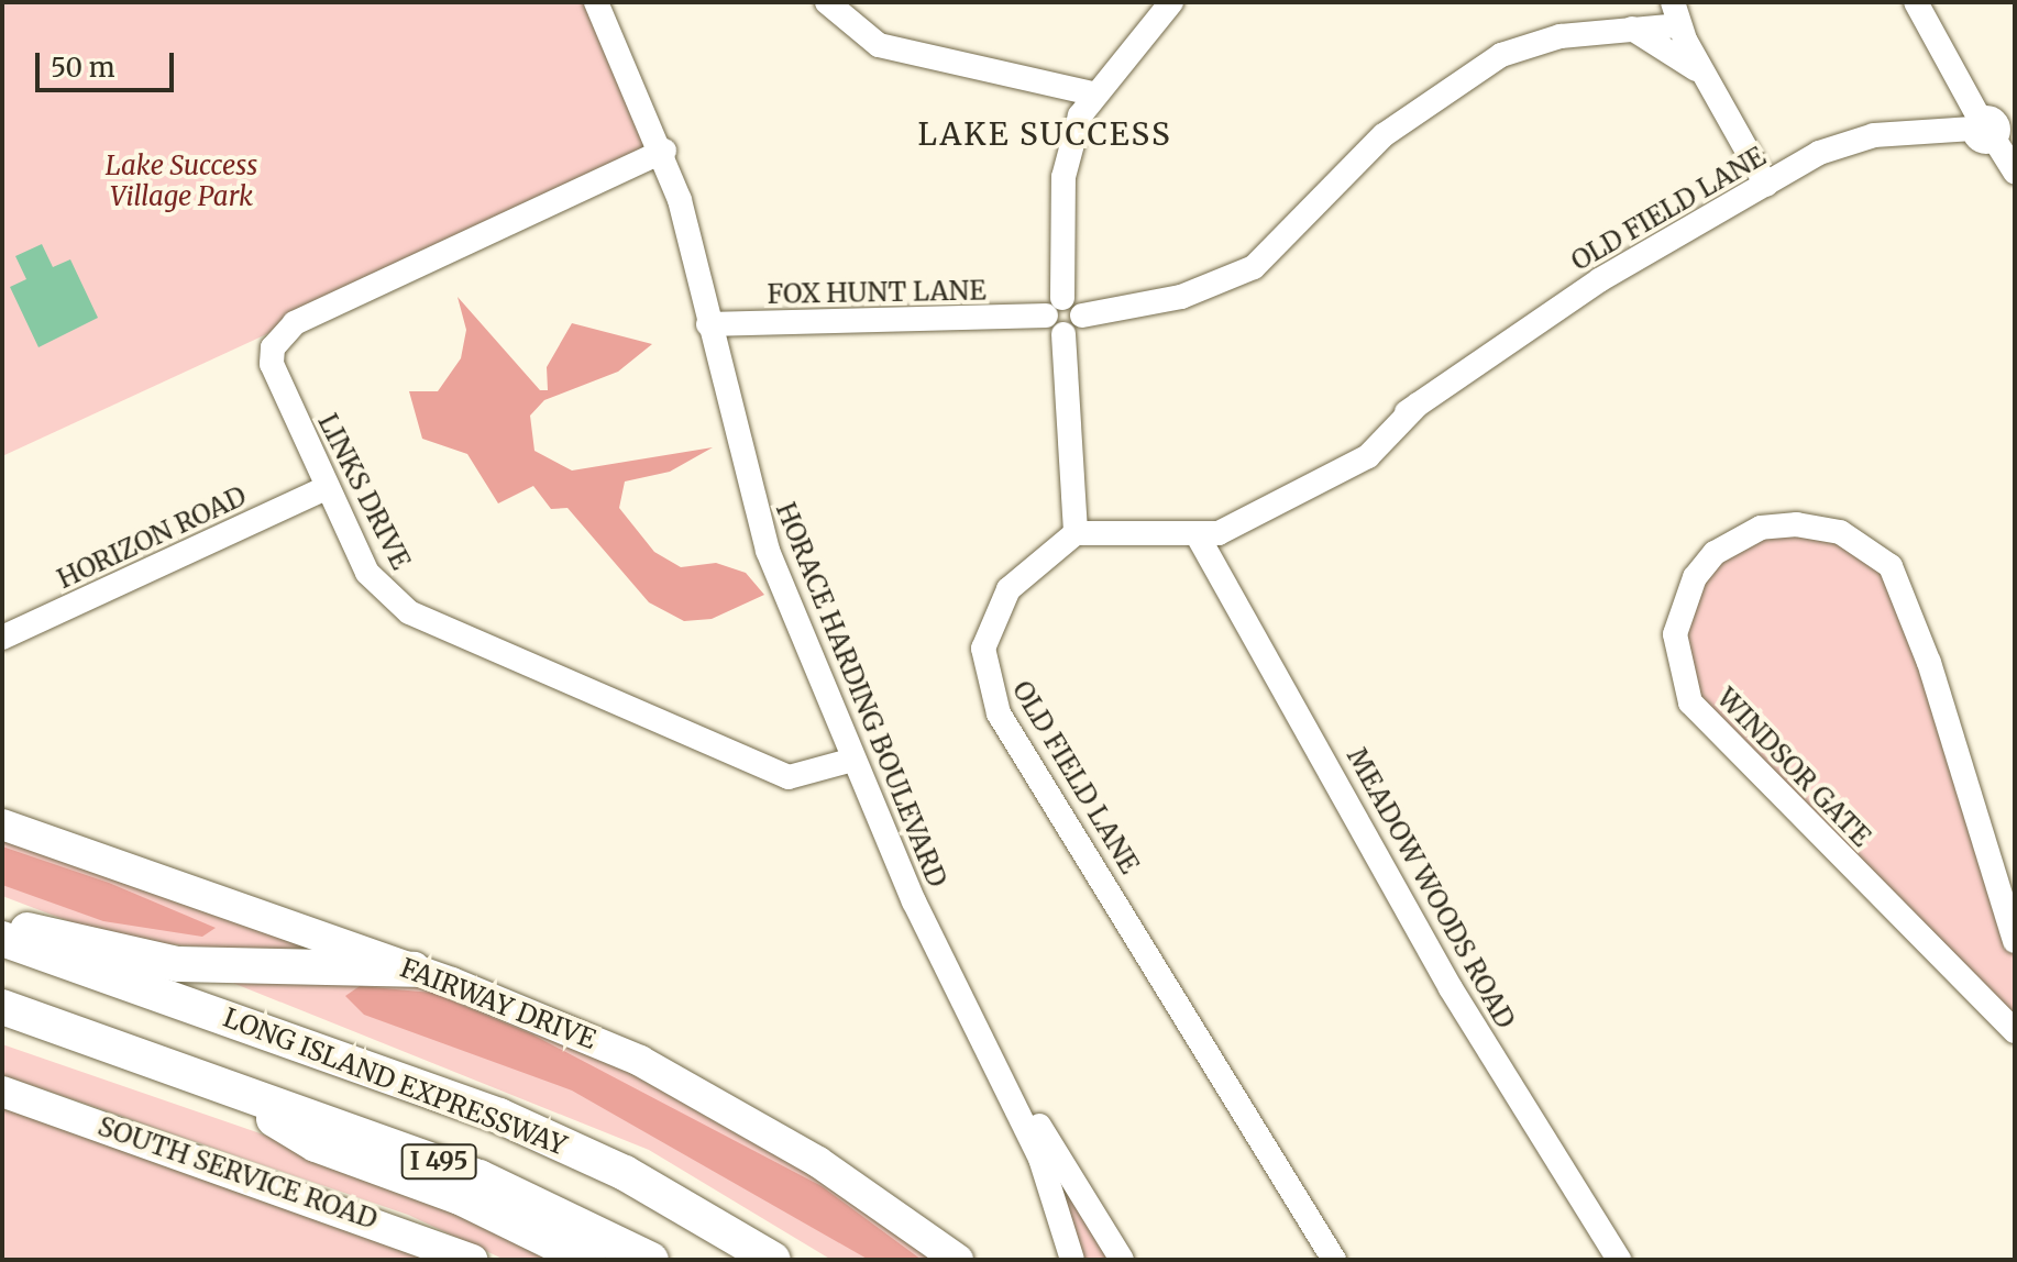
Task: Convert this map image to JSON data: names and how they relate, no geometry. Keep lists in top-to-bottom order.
{
  "streets": {
    "highway": ["LONG ISLAND EXPRESSWAY", "I 495"],
    "main road": ["FAIRWAY DRIVE", "SOUTH SERVICE ROAD"],
    "street": [
      "OLD FIELD LANE",
      "FOX HUNT LANE",
      "LINKS DRIVE",
      "HORIZON ROAD",
      "HORACE HARDING BOULEVARD",
      "WINDSOR GATE",
      "MEADOW WOODS ROAD"
    ]
  },
  "crossings": [
    ["OLD FIELD LANE", "MEADOW WOODS ROAD"],
    ["FOX HUNT LANE", "HORACE HARDING BOULEVARD"],
    ["LINKS DRIVE", "HORIZON ROAD"],
    ["LINKS DRIVE", "HORACE HARDING BOULEVARD"]
  ],
  "districts": ["LAKE SUCCESS"],
  "parks": ["Lake Success Village Park"],
  "scale_bar": "50 m"
}
